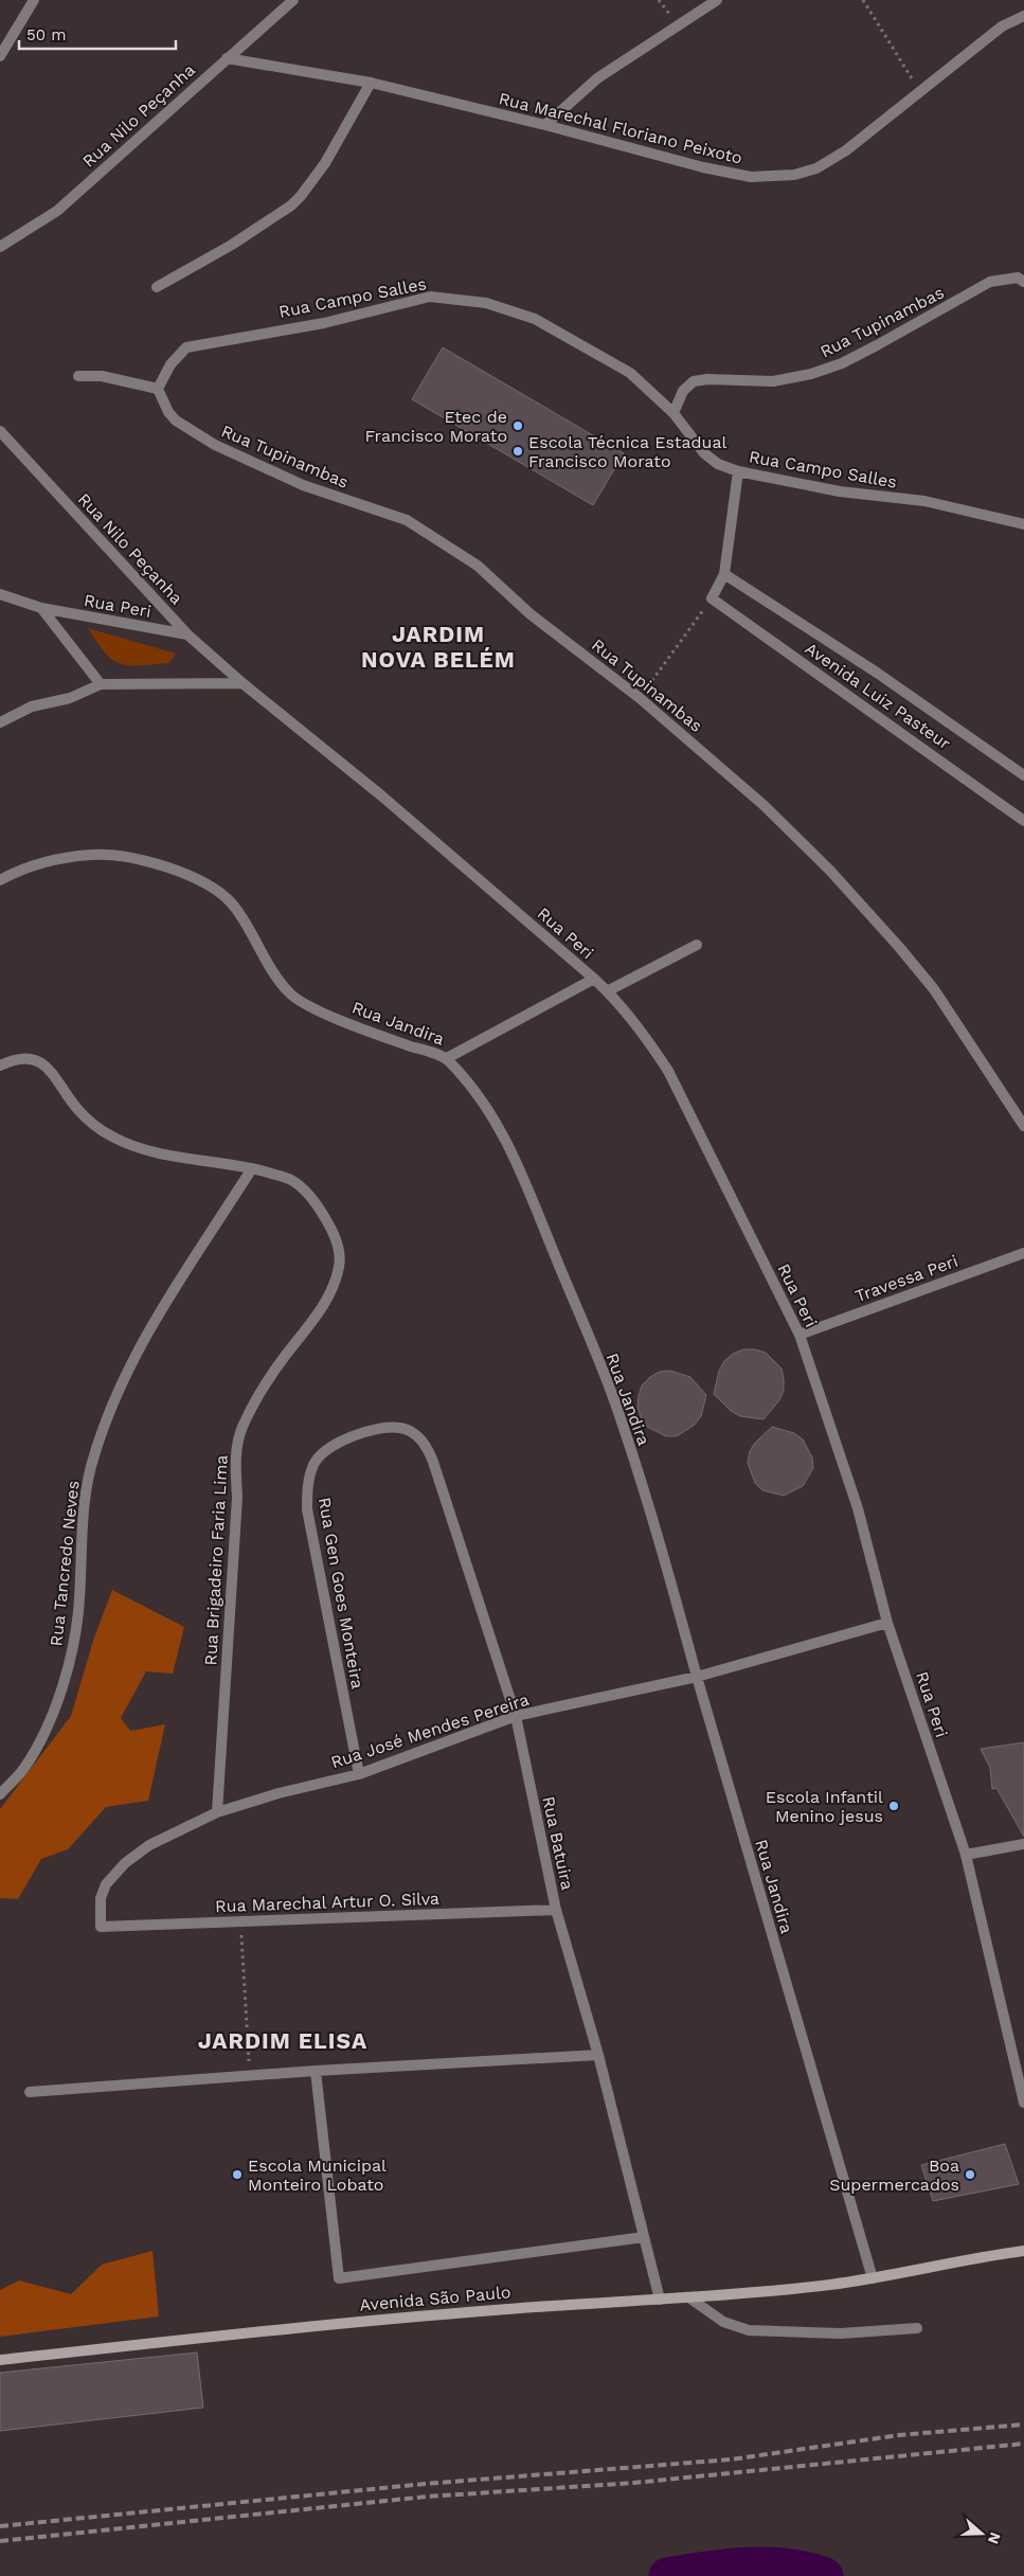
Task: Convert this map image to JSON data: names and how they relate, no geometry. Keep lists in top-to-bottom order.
{
  "streets": {
    "main road": ["Avenida São Paulo"],
    "street": [
      "Rua Nilo Peçanha",
      "Rua Marechal Floriano Peixoto",
      "Rua Campo Salles",
      "Rua Tupinambas",
      "Rua Peri",
      "Avenida Luiz Pasteur",
      "Rua Jandira",
      "Travessa Peri",
      "Rua Brigadeiro Faria Lima",
      "Rua Tancredo Neves",
      "Rua Gen Goes Monteira",
      "Rua José Mendes Pereira",
      "Rua Batuira",
      "Rua Marechal Artur O. Silva"
    ]
  },
  "crossings": [
    ["Rua Nilo Peçanha", "Rua Marechal Floriano Peixoto"],
    ["Rua Nilo Peçanha", "Rua Peri"],
    ["Rua Campo Salles", "Rua Tupinambas"],
    ["Rua Peri", "Travessa Peri"],
    ["Rua Peri", "Rua José Mendes Pereira"],
    ["Rua Jandira", "Rua José Mendes Pereira"],
    ["Rua Jandira", "Avenida São Paulo"],
    ["Rua Brigadeiro Faria Lima", "Rua Tancredo Neves"],
    ["Rua Brigadeiro Faria Lima", "Rua José Mendes Pereira"],
    ["Rua Gen Goes Monteira", "Rua José Mendes Pereira"],
    ["Rua Gen Goes Monteira", "Rua Batuira"],
    ["Rua José Mendes Pereira", "Rua Batuira"],
    ["Rua José Mendes Pereira", "Rua Marechal Artur O. Silva"],
    ["Rua Batuira", "Rua Marechal Artur O. Silva"],
    ["Rua Batuira", "Avenida São Paulo"]
  ],
  "districts": ["JARDIM NOVA BELÉM", "JARDIM ELISA"],
  "places": [
    "Etec de Francisco Morato",
    "Escola Técnica Estadual Francisco Morato",
    "Escola Infantil Menino jesus",
    "Escola Municipal Monteiro Lobato",
    "Boa Supermercados"
  ],
  "scale_bar": "50 m",
  "north": "right"
}
